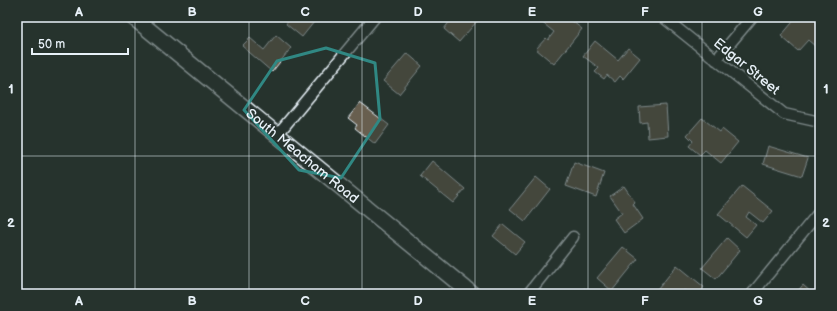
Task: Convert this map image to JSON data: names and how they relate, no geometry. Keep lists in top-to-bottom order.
{
  "streets": {
    "main road": ["South Meacham Road"],
    "street": ["Edgar Street"]
  },
  "scale_bar": "50 m",
  "grid": {
    "columns": [
      "A",
      "B",
      "C",
      "D",
      "E",
      "F",
      "G"
    ],
    "rows": ["1", "2"]
  }
}
